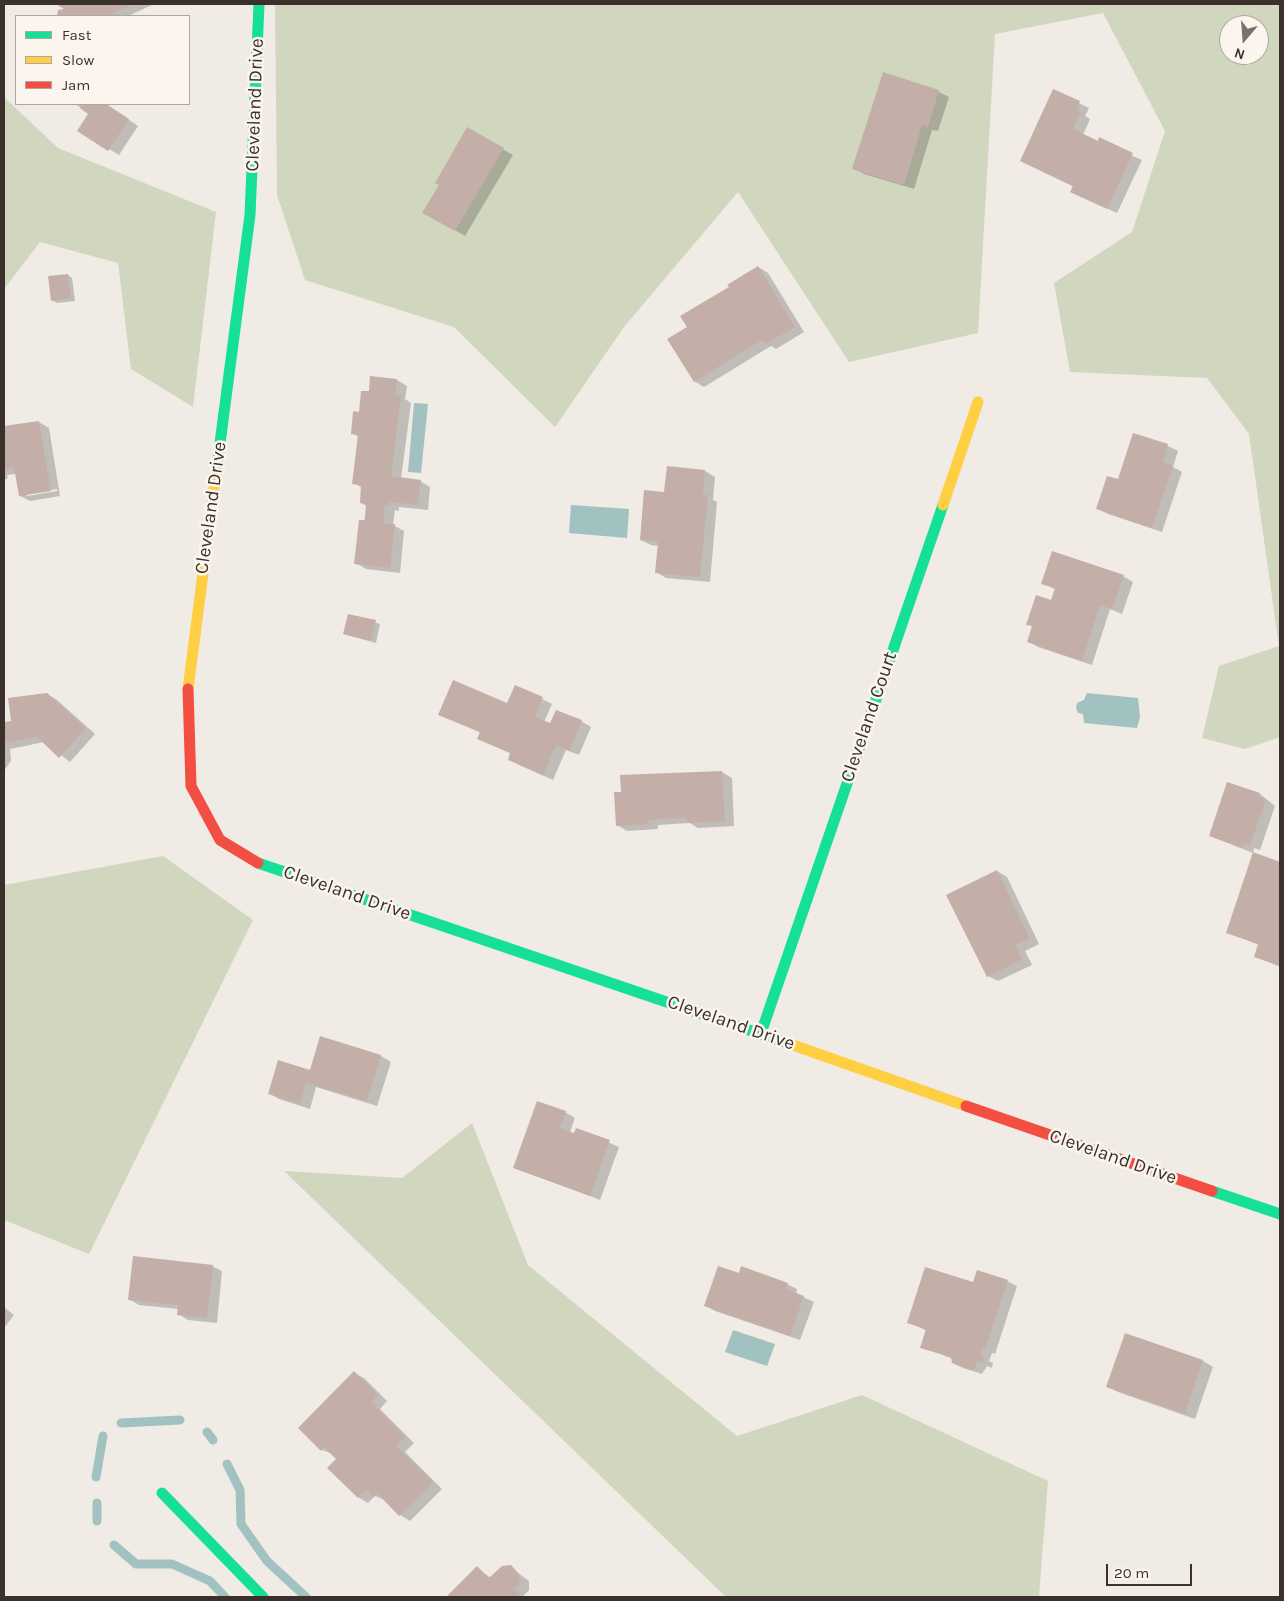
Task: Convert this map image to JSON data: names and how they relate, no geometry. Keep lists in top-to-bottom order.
{
  "streets": {
    "street": ["Cleveland Drive", "Cleveland Court"]
  },
  "crossings": [
    ["Cleveland Drive", "Cleveland Court"]
  ],
  "legend": ["Fast", "Slow", "Jam"],
  "scale_bar": "20 m",
  "north": "bottom"
}
